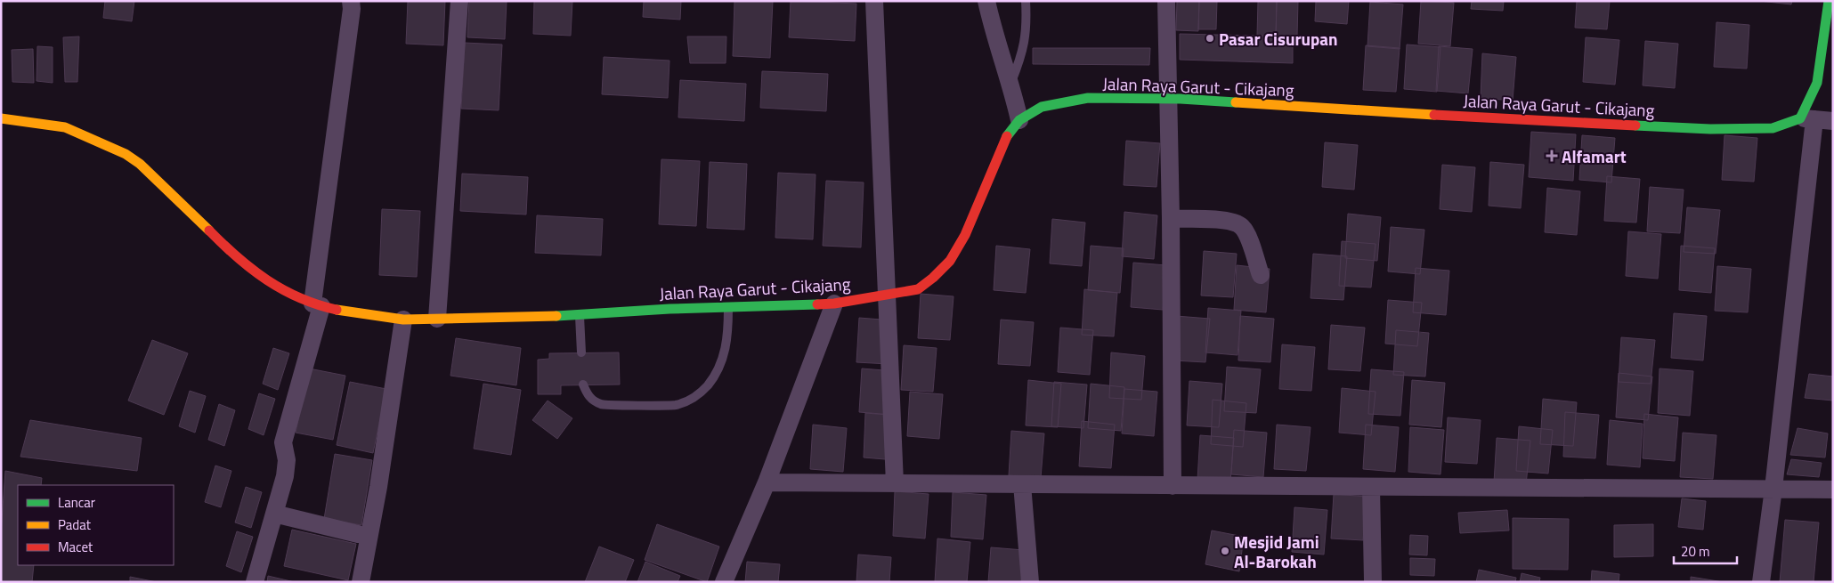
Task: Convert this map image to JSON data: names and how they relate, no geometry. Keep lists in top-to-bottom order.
{
  "streets": {
    "main road": ["Jalan Raya Garut - Cikajang"]
  },
  "places": {
    "other": ["Pasar Cisurupan", "Mesjid Jami Al-Barokah"],
    "health": ["Alfamart"]
  },
  "legend": ["Lancar", "Padat", "Macet"],
  "scale_bar": "20 m"
}
